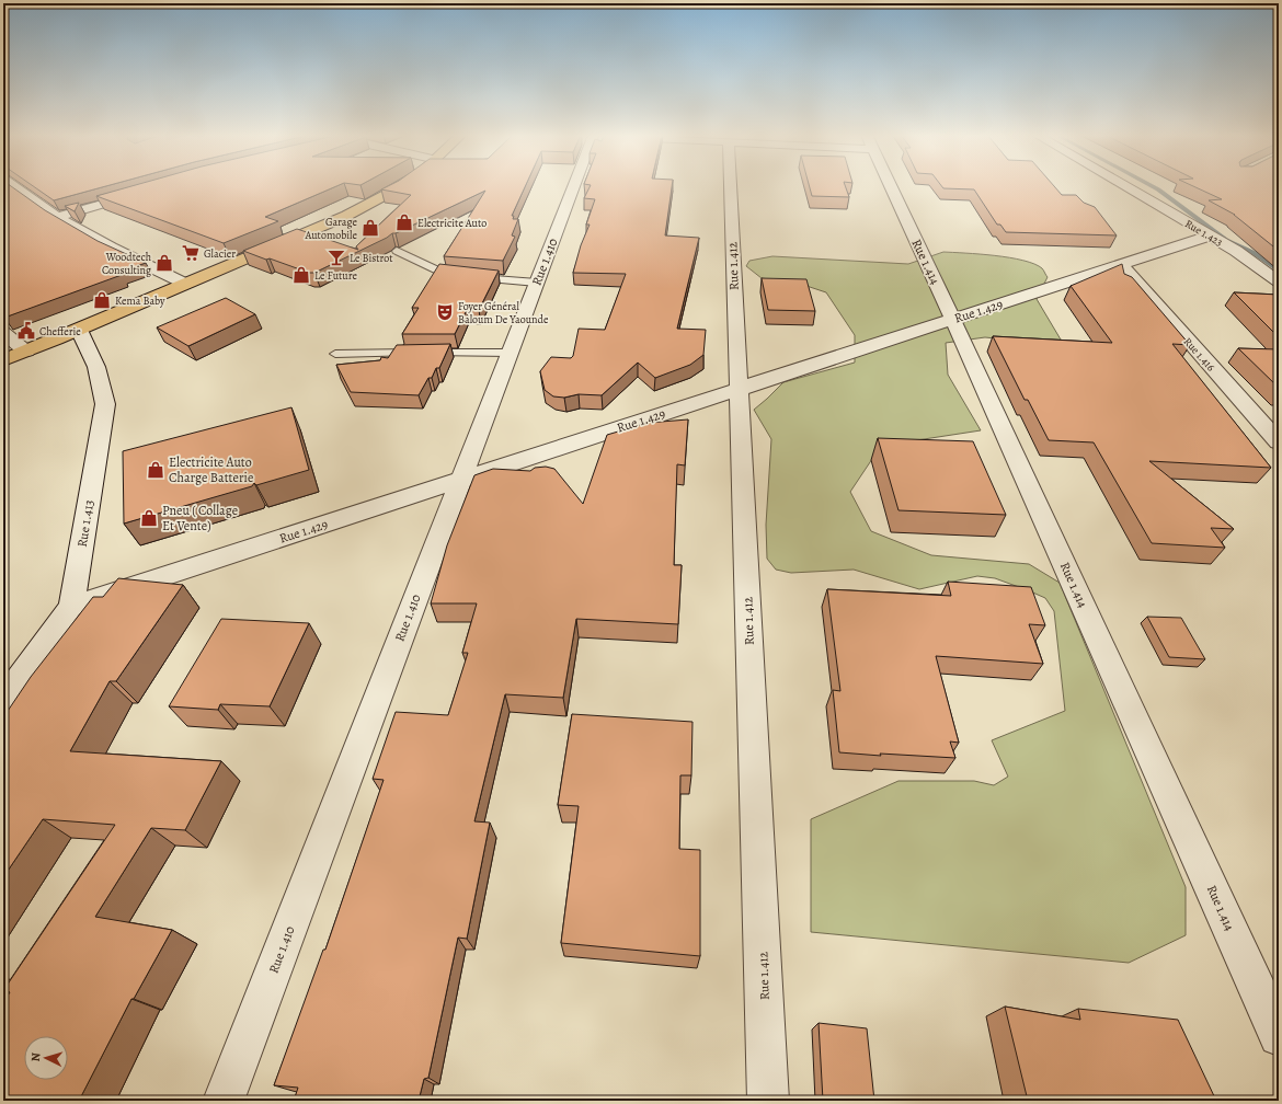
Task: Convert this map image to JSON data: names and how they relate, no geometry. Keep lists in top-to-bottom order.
{
  "streets": {
    "street": [
      "Rue 1.423",
      "Rue 1.410",
      "Rue 1.414",
      "Rue 1.412",
      "Rue 1.429",
      "Rue 1.416",
      "Rue 1.413"
    ]
  },
  "crossings": [
    ["Rue 1.423", "Rue 1.429"],
    ["Rue 1.410", "Rue 1.429"],
    ["Rue 1.414", "Rue 1.429"],
    ["Rue 1.412", "Rue 1.429"],
    ["Rue 1.429", "Rue 1.416"],
    ["Rue 1.429", "Rue 1.413"]
  ],
  "places": {
    "shop": [
      "Electricite Auto",
      "Garage Automobile",
      "Woodtech Consulting",
      "Le Future",
      "Kema Baby",
      "Electricite Auto Charge Batterie",
      "Pneu ( Collage Et Vente)"
    ],
    "supermarket": ["Glacier"],
    "bar": ["Le Bistrot"],
    "theatre": ["Foyer Général Baloum De Yaounde"],
    "public building": ["Chefferie"]
  },
  "north": "left"
}
